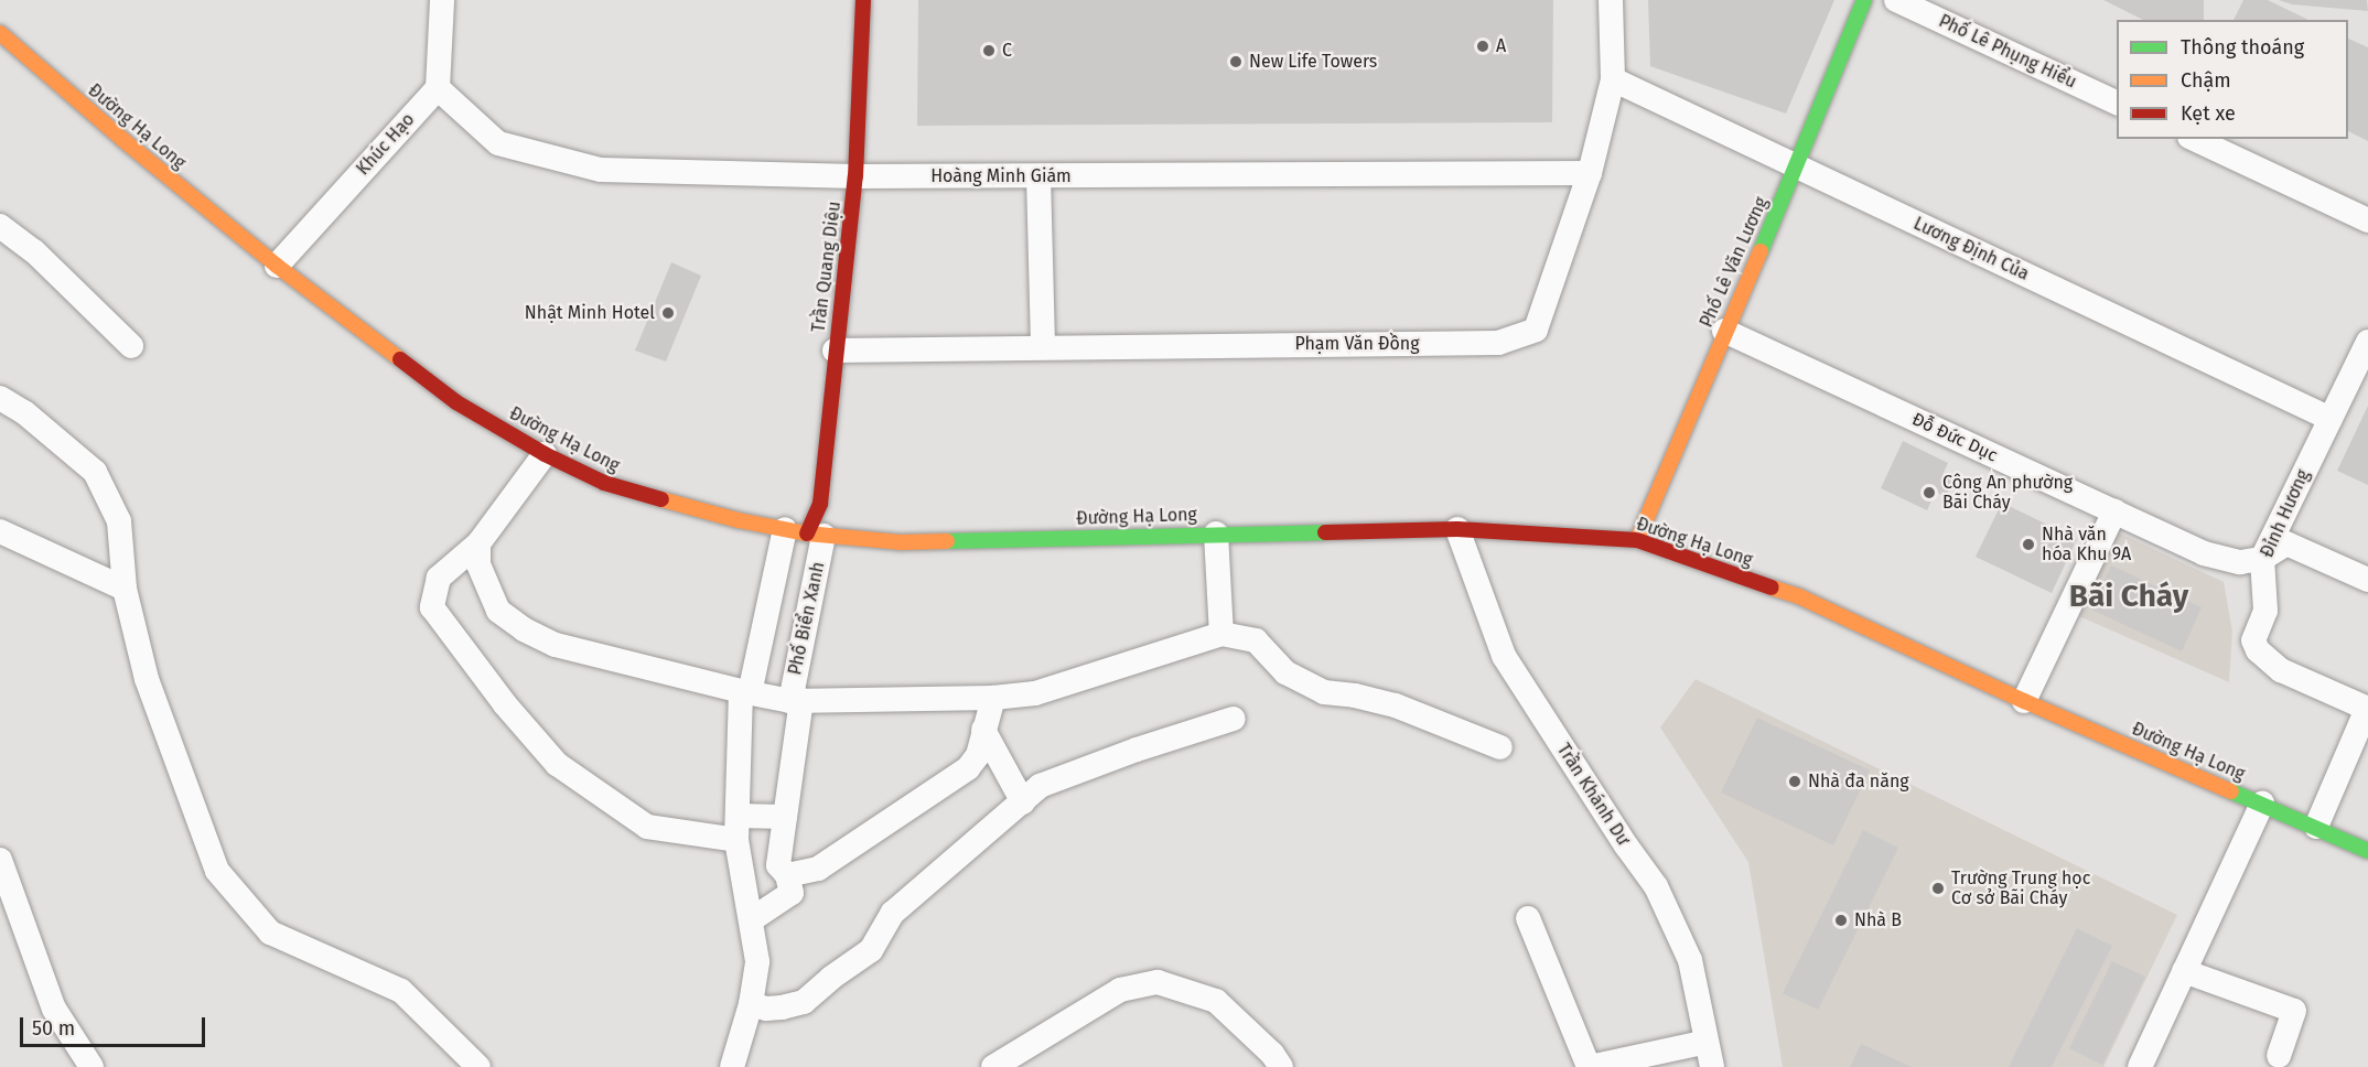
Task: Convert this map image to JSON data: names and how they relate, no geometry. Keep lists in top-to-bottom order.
{
  "streets": {
    "main road": ["Đường Hạ Long", "Phố Lê Văn Lương", "Trần Quang Diệu"],
    "street": [
      "Phố Lê Phụng Hiểu",
      "Khúc Hạo",
      "Hoàng Minh Giám",
      "Lương Định Của",
      "Phạm Văn Đồng",
      "Đỗ Đức Dục",
      "Đỉnh Hương",
      "Phố Biển Xanh",
      "Trần Khánh Dư"
    ]
  },
  "crossings": [
    ["Đường Hạ Long", "Khúc Hạo"],
    ["Đường Hạ Long", "Phố Lê Văn Lương"],
    ["Đường Hạ Long", "Trần Quang Diệu"],
    ["Đường Hạ Long", "Phố Biển Xanh"],
    ["Đường Hạ Long", "Trần Khánh Dư"],
    ["Khúc Hạo", "Hoàng Minh Giám"],
    ["Hoàng Minh Giám", "Trần Quang Diệu"],
    ["Hoàng Minh Giám", "Phạm Văn Đồng"],
    ["Lương Định Của", "Phố Lê Văn Lương"],
    ["Lương Định Của", "Phạm Văn Đồng"],
    ["Lương Định Của", "Đỉnh Hương"],
    ["Phố Lê Văn Lương", "Đỗ Đức Dục"],
    ["Trần Quang Diệu", "Phạm Văn Đồng"],
    ["Trần Quang Diệu", "Phố Biển Xanh"],
    ["Đỗ Đức Dục", "Đỉnh Hương"]
  ],
  "districts": ["Bãi Cháy"],
  "places": [
    "A",
    "C",
    "New Life Towers",
    "Nhật Minh Hotel",
    "Công An phường Bãi Cháy",
    "Nhà văn hóa Khu 9A",
    "Nhà đa năng",
    "Trường Trung học Cơ sở Bãi Cháy",
    "Nhà B"
  ],
  "legend": ["Thông thoáng", "Chậm", "Kẹt xe"],
  "scale_bar": "50 m"
}
